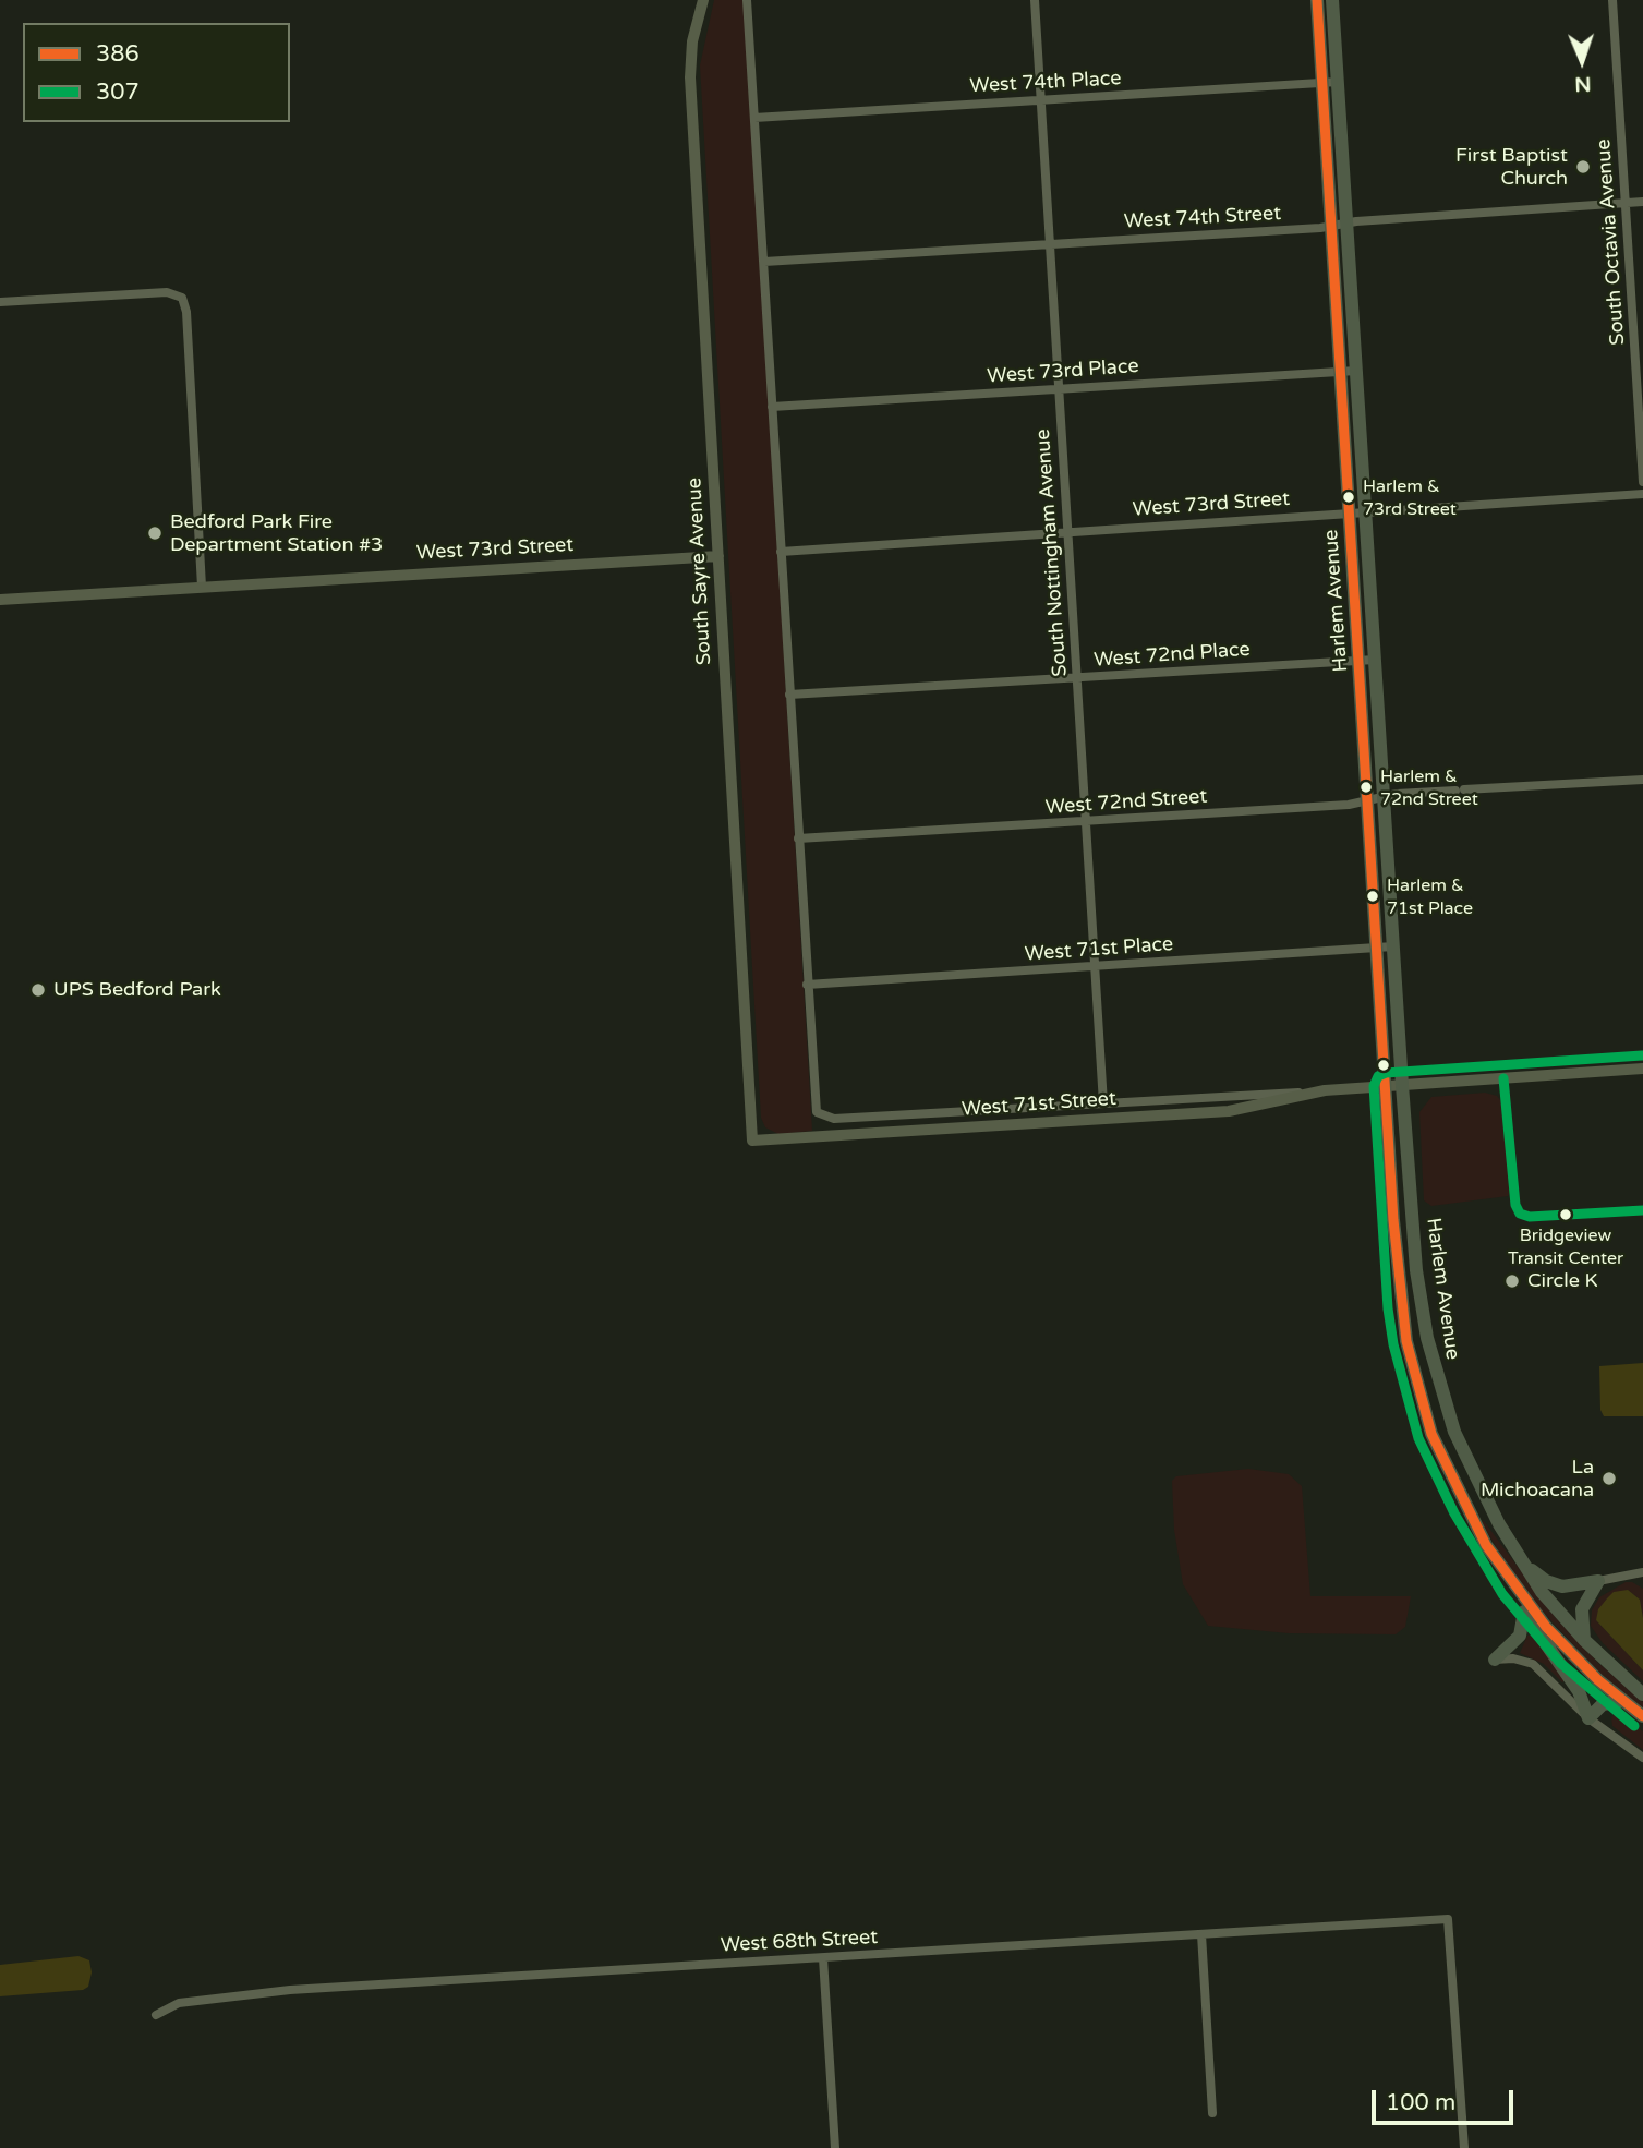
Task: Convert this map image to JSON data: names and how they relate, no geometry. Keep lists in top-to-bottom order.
{
  "streets": {
    "main road": ["Harlem Avenue"],
    "street": [
      "West 74th Place",
      "West 74th Street",
      "South Octavia Avenue",
      "West 73rd Place",
      "West 73rd Street",
      "South Nottingham Avenue",
      "South Sayre Avenue",
      "West 72nd Place",
      "West 72nd Street",
      "West 71st Place",
      "West 71st Street",
      "West 68th Street"
    ]
  },
  "crossings": [
    ["West 74th Place", "South Nottingham Avenue"],
    ["West 74th Place", "Harlem Avenue"],
    ["West 74th Street", "South Octavia Avenue"],
    ["West 74th Street", "South Nottingham Avenue"],
    ["West 74th Street", "Harlem Avenue"],
    ["West 73rd Place", "South Nottingham Avenue"],
    ["West 73rd Place", "Harlem Avenue"],
    ["West 73rd Street", "South Nottingham Avenue"],
    ["West 73rd Street", "South Sayre Avenue"],
    ["West 73rd Street", "Harlem Avenue"],
    ["South Nottingham Avenue", "West 72nd Place"],
    ["South Nottingham Avenue", "West 72nd Street"],
    ["South Nottingham Avenue", "West 71st Place"],
    ["South Nottingham Avenue", "West 71st Street"],
    ["South Sayre Avenue", "West 71st Street"],
    ["Harlem Avenue", "West 72nd Place"],
    ["Harlem Avenue", "West 72nd Street"],
    ["Harlem Avenue", "West 71st Place"],
    ["Harlem Avenue", "West 71st Street"],
    ["West 71st Place", "West 71st Street"]
  ],
  "places": [
    "First Baptist Church",
    "Harlem & 73rd Street",
    "Bedford Park Fire Department Station #3",
    "Harlem & 72nd Street",
    "Harlem & 71st Place",
    "UPS Bedford Park",
    "Bridgeview Transit Center",
    "Circle K",
    "La Michoacana"
  ],
  "lines": ["transit line 386", "transit line 307"],
  "legend": ["386", "307"],
  "scale_bar": "100 m",
  "north": "bottom"
}
